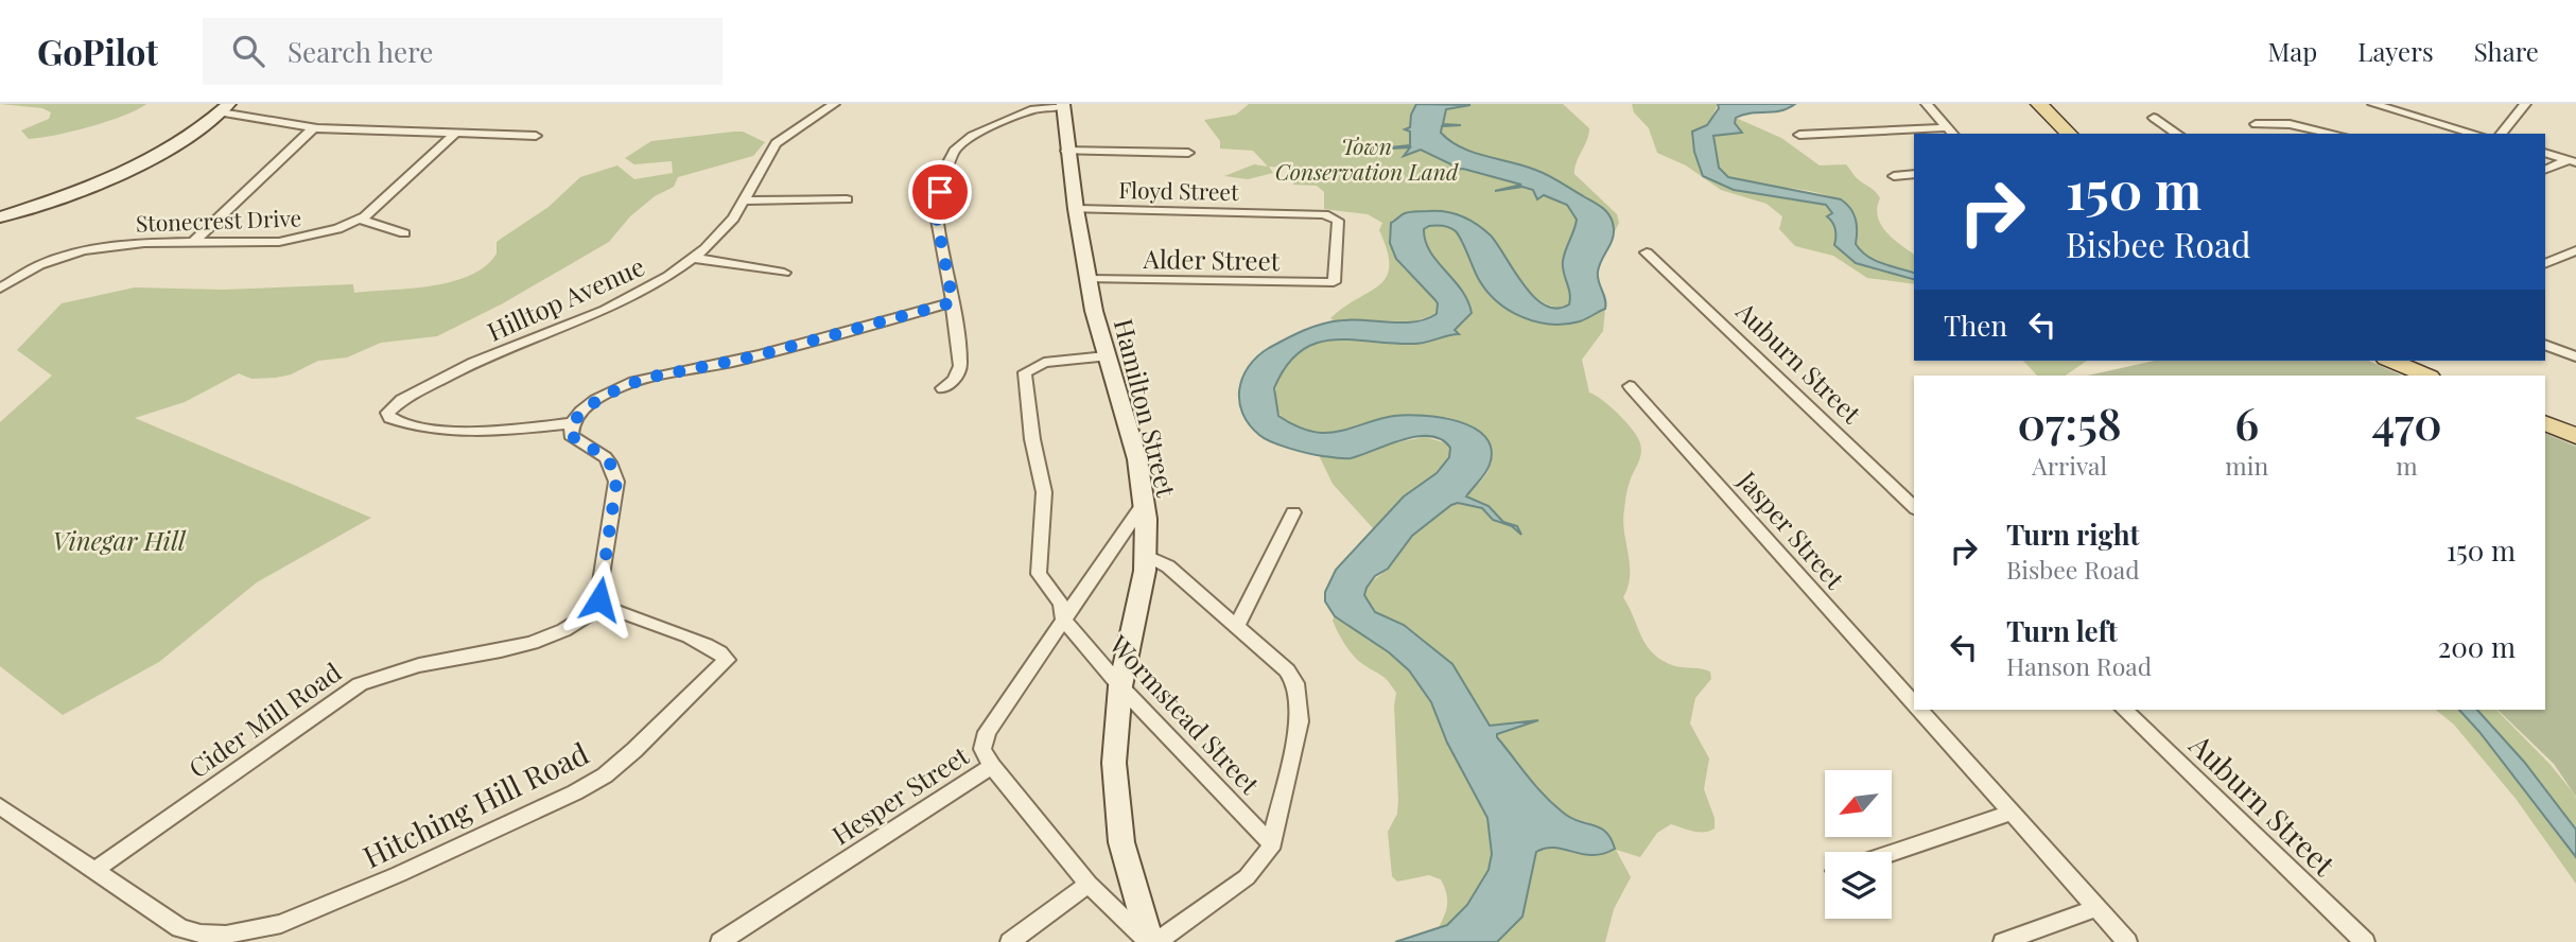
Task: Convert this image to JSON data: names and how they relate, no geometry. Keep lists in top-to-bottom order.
{
  "streets": {
    "main road": ["Hamilton Street"],
    "street": [
      "Floyd Street",
      "Stonecrest Drive",
      "Alder Street",
      "Hilltop Avenue",
      "Auburn Street",
      "Jasper Street",
      "Wormstead Street",
      "Cider Mill Road",
      "Hesper Street",
      "Hitching Hill Road"
    ]
  },
  "crossings": [
    ["Floyd Street", "Alder Street"],
    ["Floyd Street", "Hamilton Street"],
    ["Alder Street", "Hamilton Street"],
    ["Hamilton Street", "Wormstead Street"],
    ["Hamilton Street", "Hesper Street"],
    ["Wormstead Street", "Hesper Street"],
    ["Cider Mill Road", "Hitching Hill Road"]
  ],
  "parks": ["Town Conservation Land", "Vinegar Hill"],
  "north": "bottom left",
  "page": {
    "header": "GoPilot",
    "search": "Search here",
    "nav": ["Map", "Layers", "Share"],
    "turn": ["150 m", "Bisbee Road"],
    "then": "Then",
    "eta": [
      "07:58",
      "Arrival",
      "6",
      "min",
      "470",
      "m"
    ],
    "list": [
      {
        "name": "Turn right",
        "note": "Bisbee Road",
        "value": "150 m"
      },
      {
        "name": "Turn left",
        "note": "Hanson Road",
        "value": "200 m"
      }
    ]
  }
}
